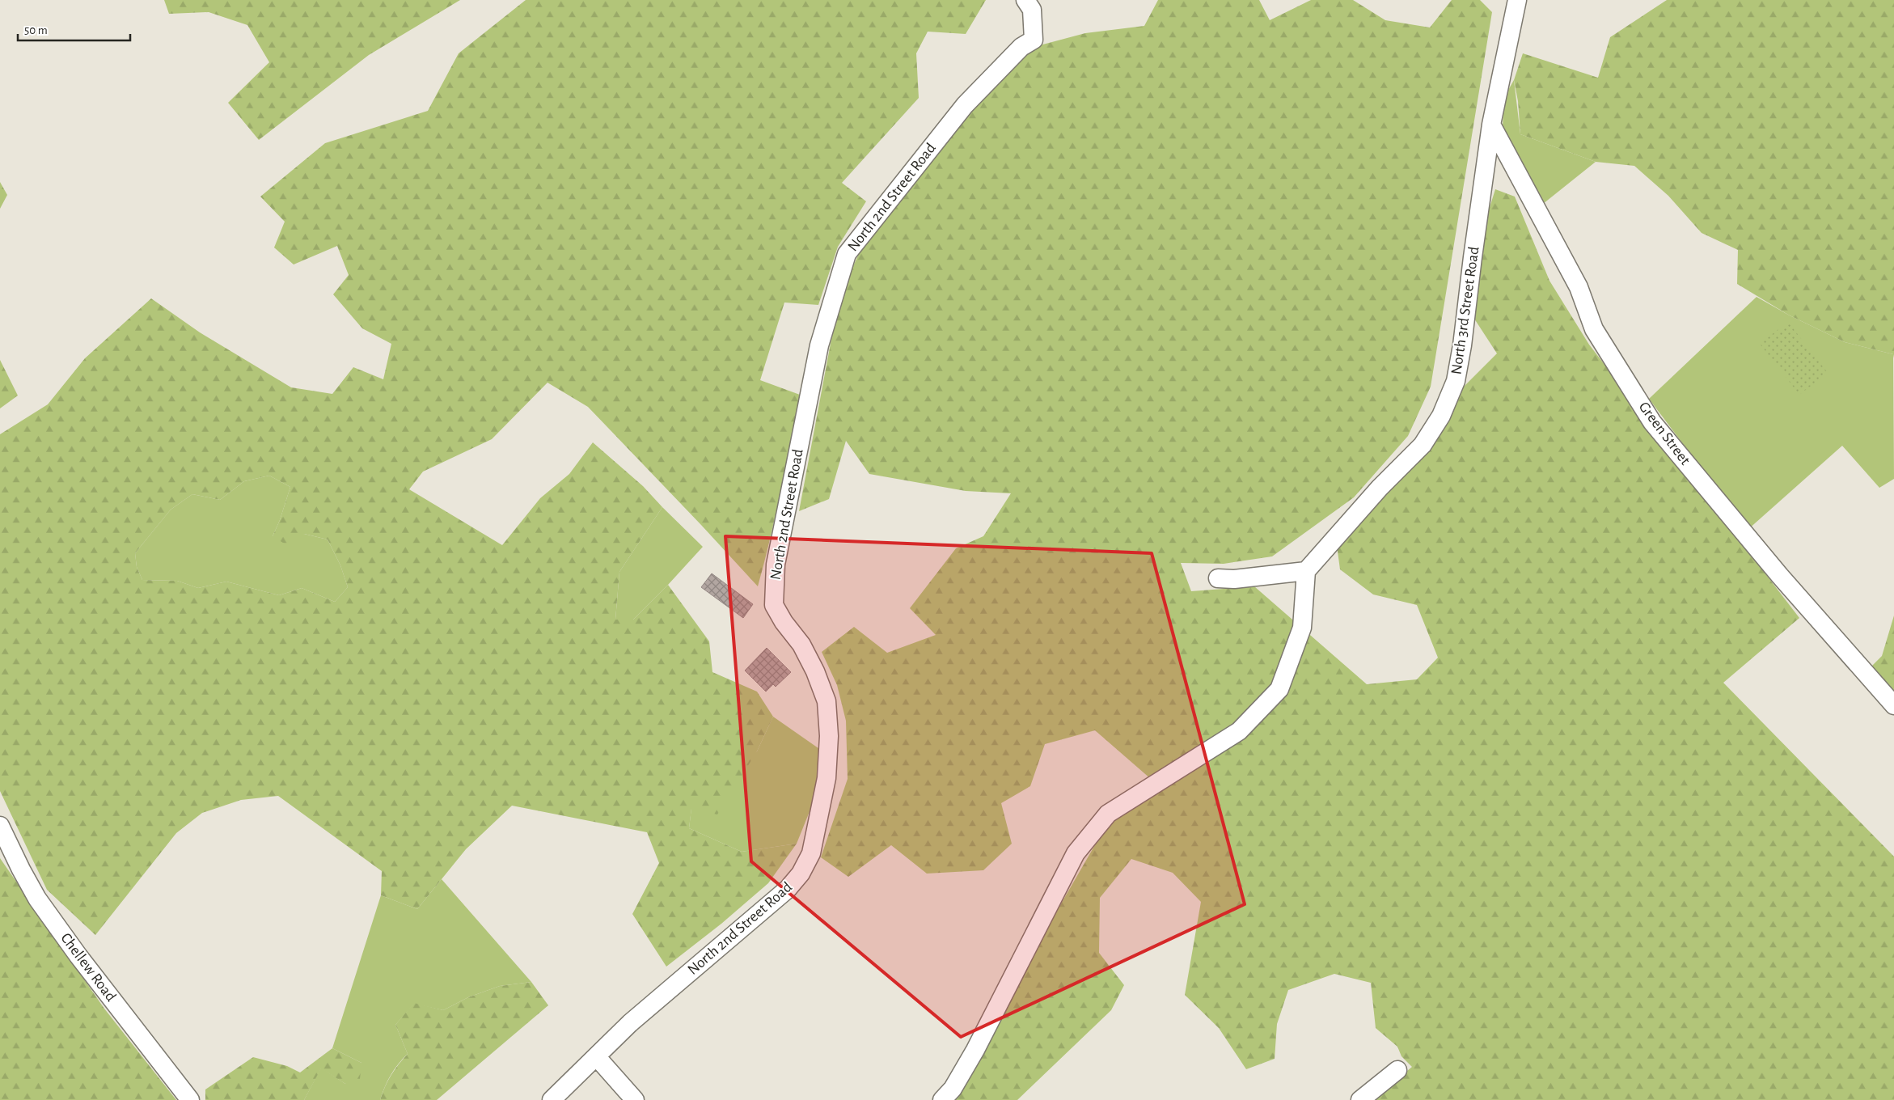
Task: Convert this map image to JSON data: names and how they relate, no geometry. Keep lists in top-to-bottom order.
{
  "streets": {
    "street": [
      "North 2nd Street Road",
      "North 3rd Street Road",
      "Green Street",
      "Chellew Road"
    ]
  },
  "crossings": [
    ["North 3rd Street Road", "Green Street"]
  ],
  "scale_bar": "50 m"
}
